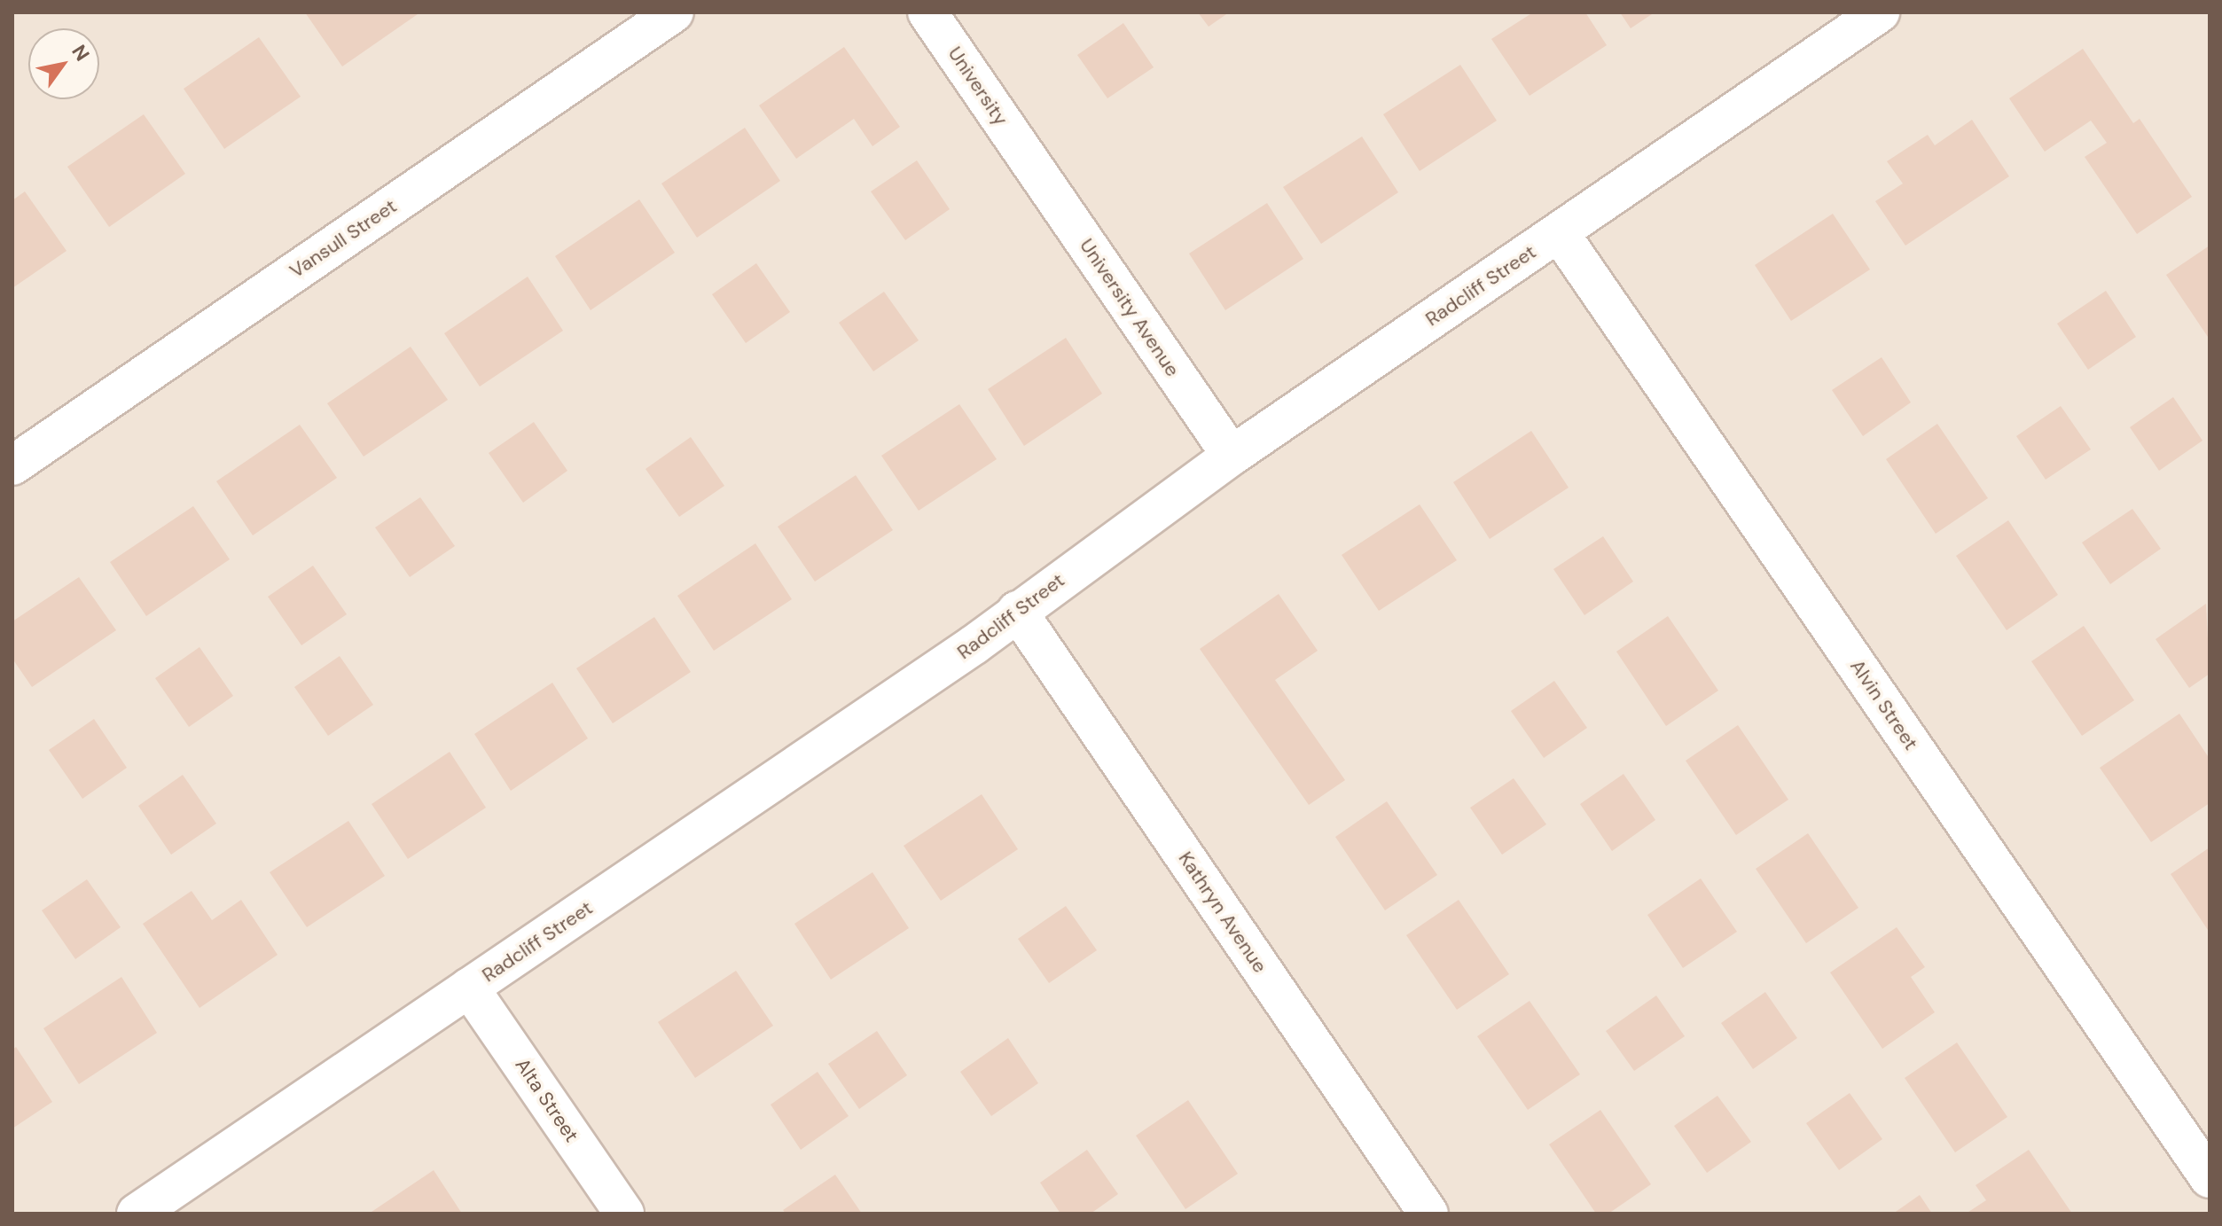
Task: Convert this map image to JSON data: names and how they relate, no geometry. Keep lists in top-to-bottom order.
{
  "streets": {
    "street": [
      "University",
      "Vansull Street",
      "Radcliff Street",
      "University Avenue",
      "Alvin Street",
      "Kathryn Avenue",
      "Alta Street"
    ]
  },
  "crossings": [
    ["University", "University Avenue"],
    ["Radcliff Street", "University Avenue"],
    ["Radcliff Street", "Alvin Street"],
    ["Radcliff Street", "Kathryn Avenue"],
    ["Radcliff Street", "Alta Street"]
  ],
  "north": "top right"
}
